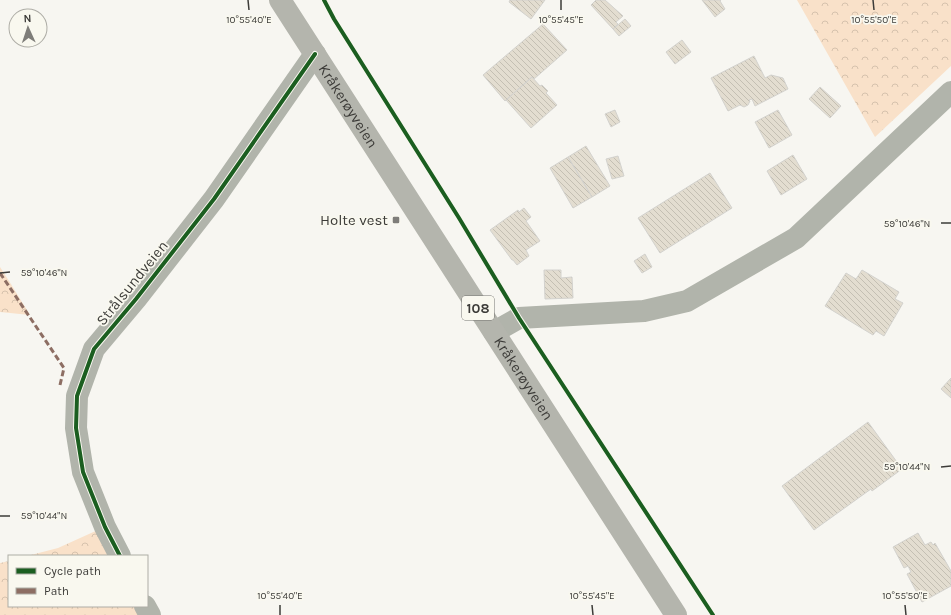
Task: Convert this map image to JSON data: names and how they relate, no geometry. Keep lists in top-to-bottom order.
{
  "streets": {
    "main road": ["Kråkerøyveien", "108"],
    "street": ["Strålsundveien"]
  },
  "crossings": [
    ["Kråkerøyveien", "Strålsundveien"]
  ],
  "places": {
    "transit": ["Holte vest"]
  },
  "legend": ["Cycle path", "Path"],
  "north": "top",
  "coordinates": [
    "10°55'40\"E",
    "10°55'45\"E",
    "10°55'50\"E",
    "59°10'46\"N",
    "59°10'44\"N"
  ]
}
